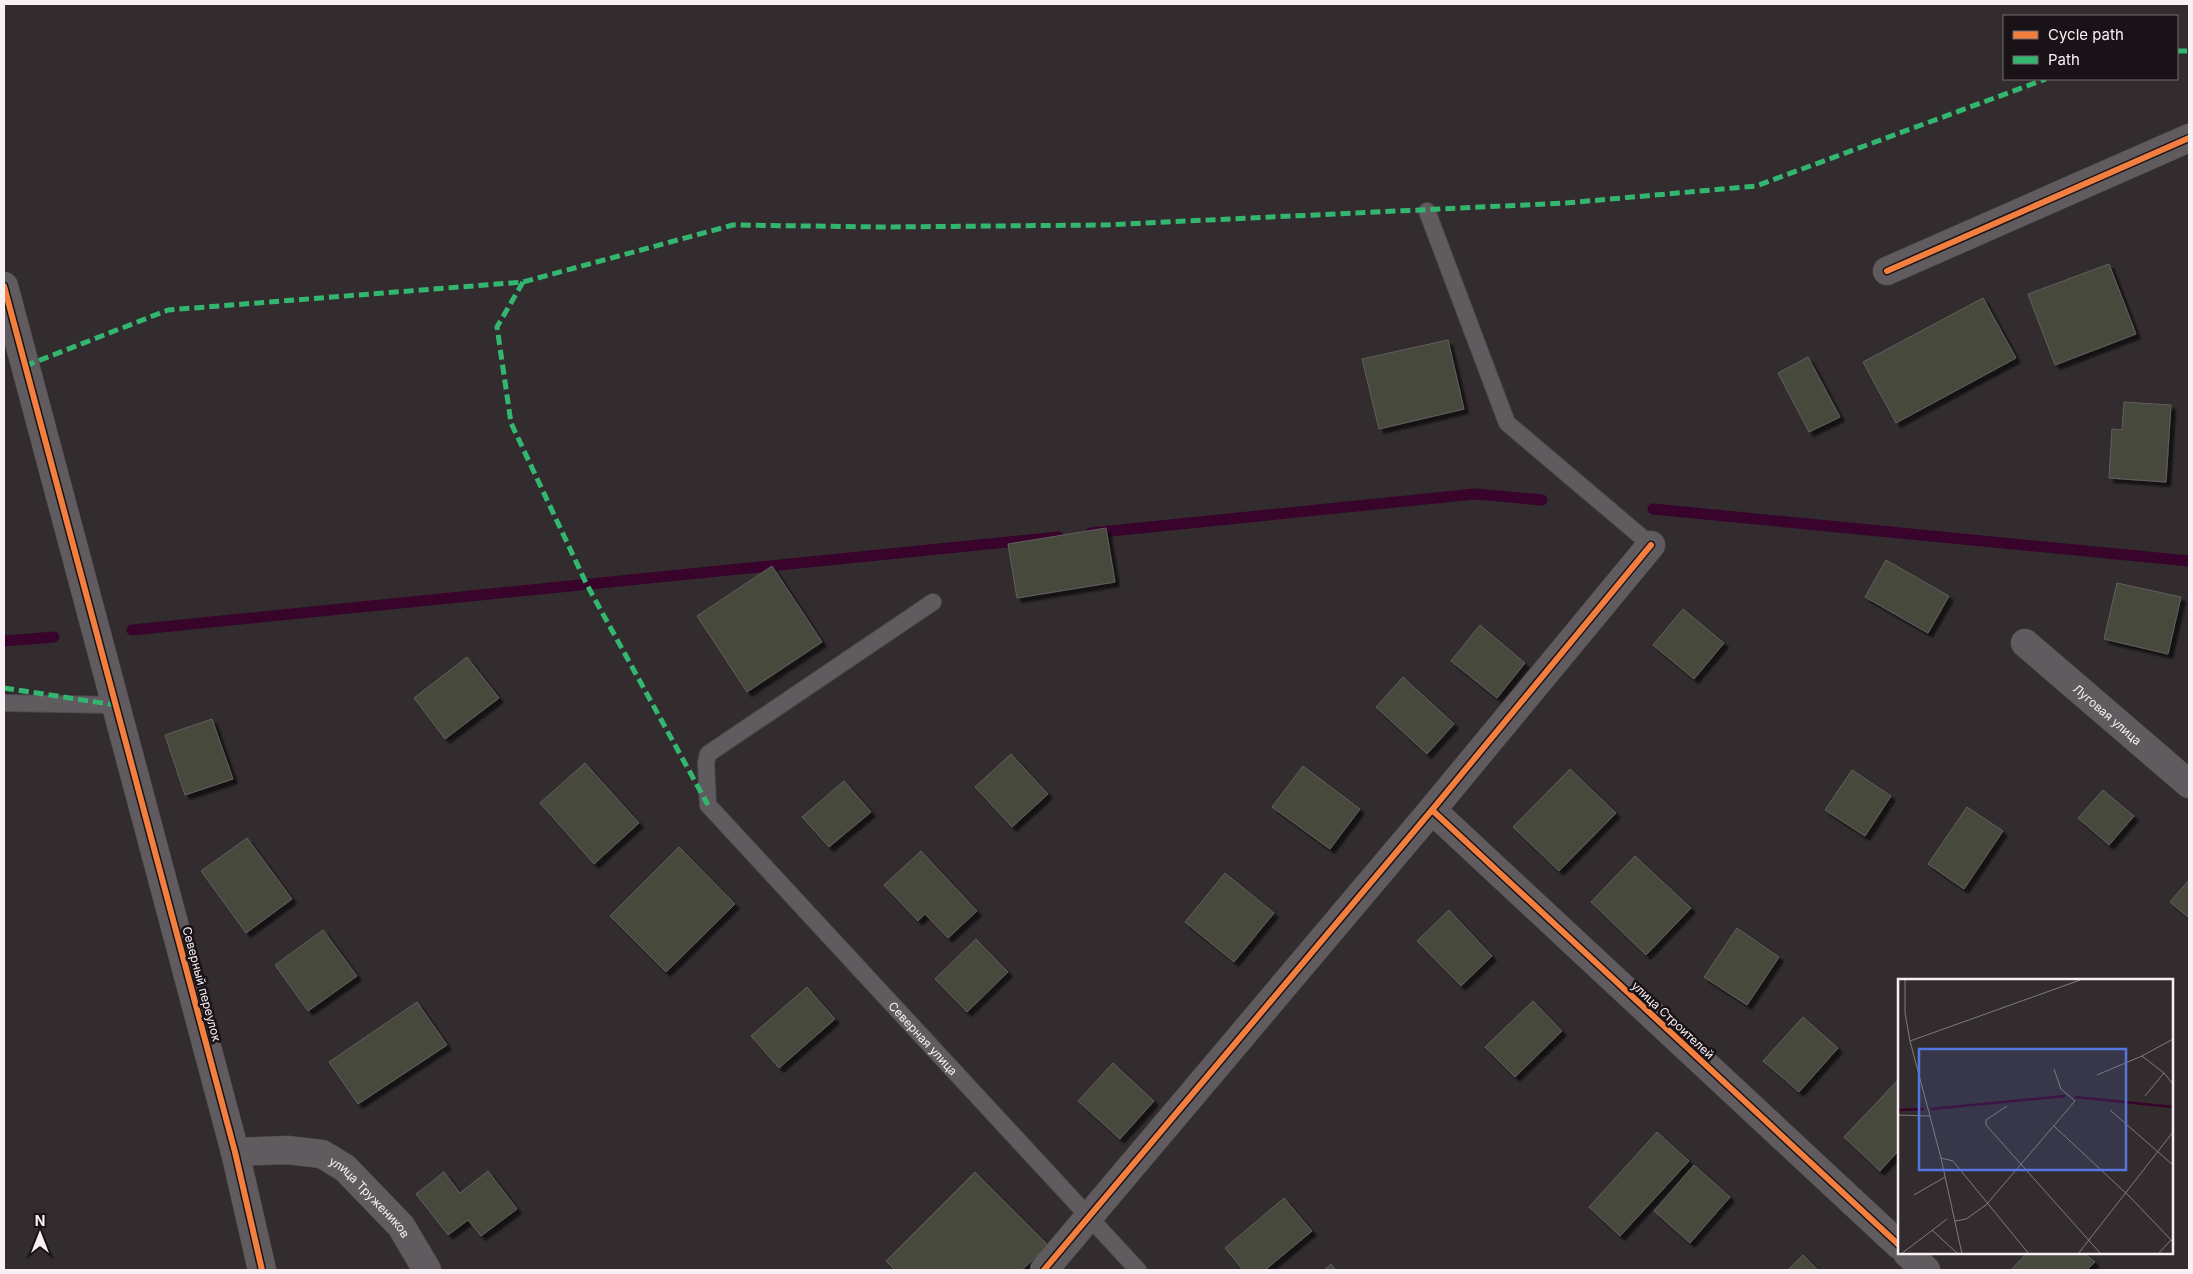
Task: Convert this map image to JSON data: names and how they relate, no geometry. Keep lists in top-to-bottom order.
{
  "streets": {
    "street": [
      "Луговая улица",
      "Северный переулок",
      "улица Строителей",
      "улица Тружеников"
    ],
    "lane": ["Северная улица"]
  },
  "crossings": [
    ["Северный переулок", "улица Тружеников"]
  ],
  "legend": ["Cycle path", "Path"],
  "north": "top"
}
